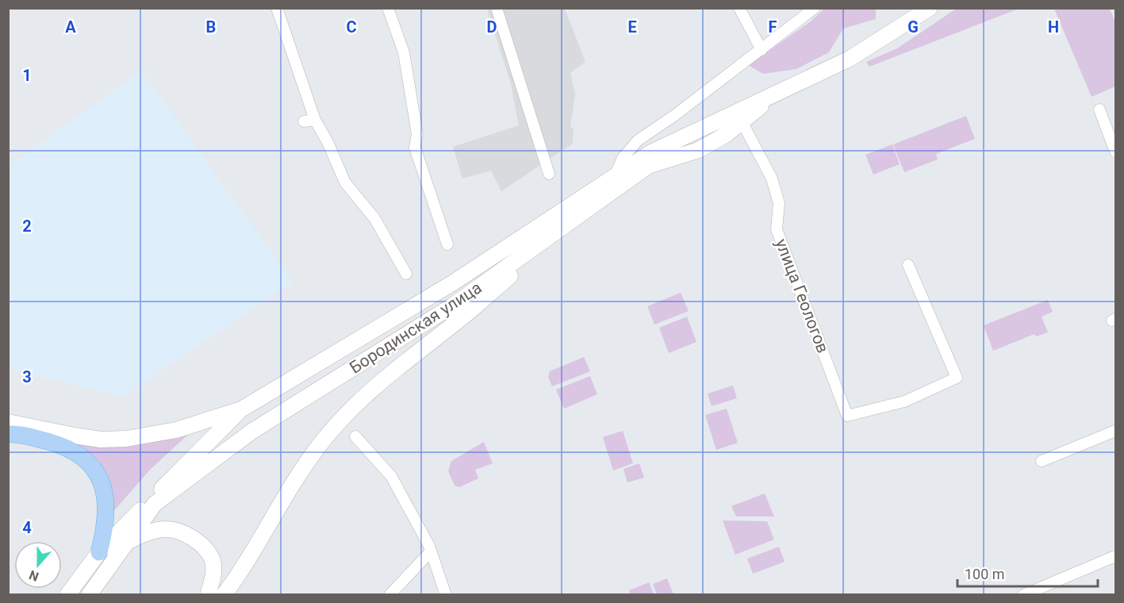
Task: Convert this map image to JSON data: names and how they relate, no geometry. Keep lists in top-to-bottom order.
{
  "streets": {
    "street": ["улица Геологов", "Бородинская улица"]
  },
  "crossings": [
    ["улица Геологов", "Бородинская улица"]
  ],
  "scale_bar": "100 m",
  "north": "bottom",
  "grid": {
    "columns": [
      "A",
      "B",
      "C",
      "D",
      "E",
      "F",
      "G",
      "H"
    ],
    "rows": [
      "1",
      "2",
      "3",
      "4"
    ]
  }
}
